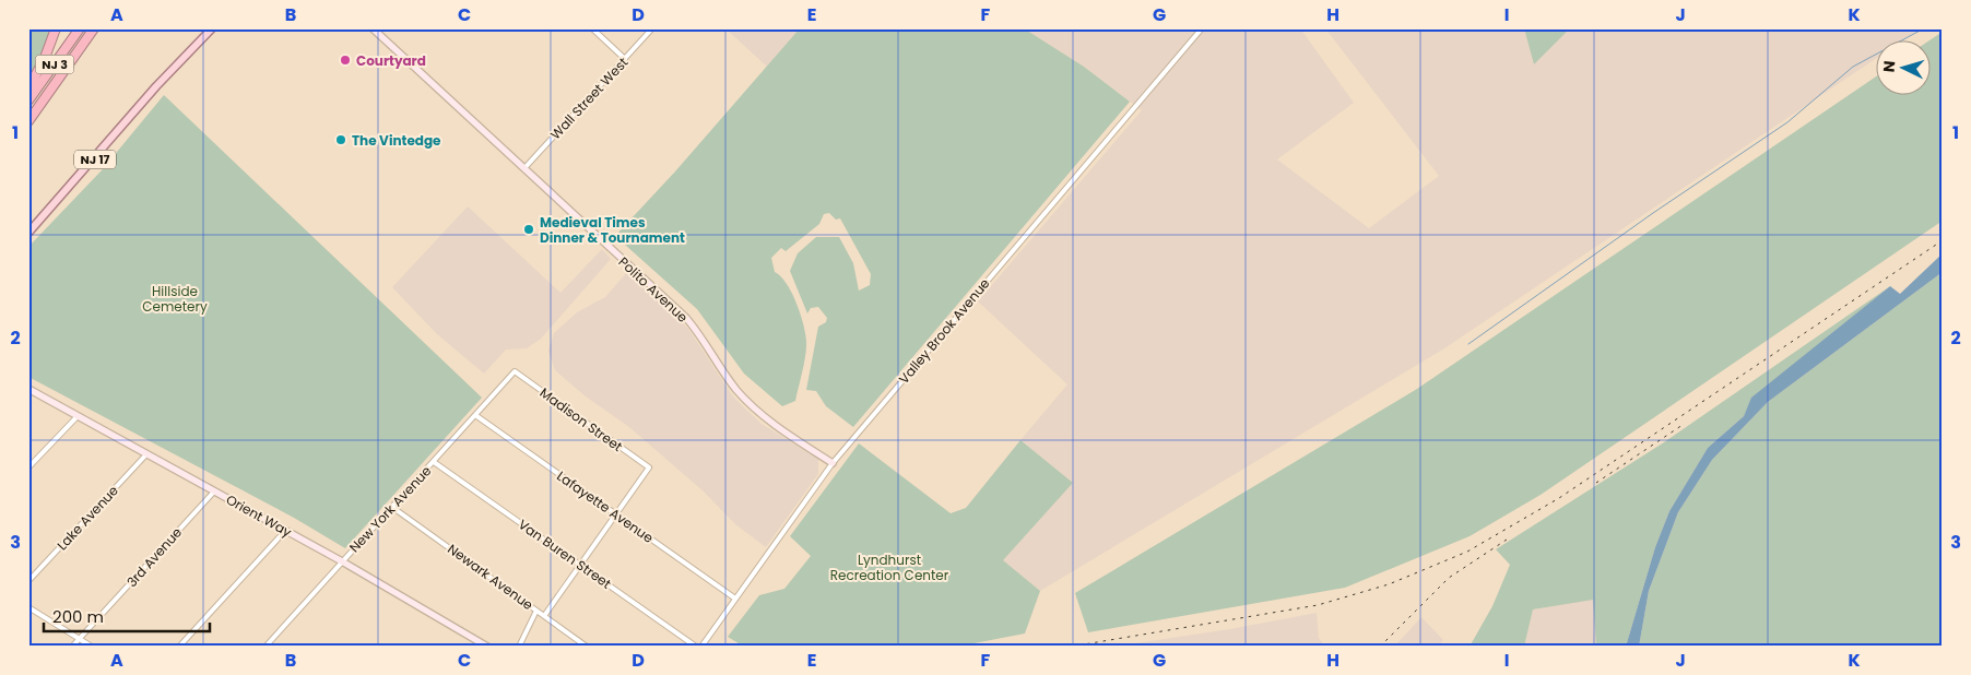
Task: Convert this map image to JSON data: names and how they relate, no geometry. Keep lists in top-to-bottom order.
{
  "streets": {
    "highway": ["NJ 3"],
    "main road": ["NJ 17"],
    "street": [
      "Wall Street West",
      "Polito Avenue",
      "Valley Brook Avenue",
      "Madison Street",
      "Lafayette Avenue",
      "New York Avenue",
      "Orient Way",
      "Lake Avenue",
      "Van Buren Street",
      "3rd Avenue",
      "Newark Avenue"
    ]
  },
  "crossings": [
    ["Wall Street West", "Polito Avenue"],
    ["Polito Avenue", "Valley Brook Avenue"],
    ["Valley Brook Avenue", "Lafayette Avenue"],
    ["Madison Street", "Lafayette Avenue"],
    ["Madison Street", "New York Avenue"],
    ["Lafayette Avenue", "New York Avenue"],
    ["New York Avenue", "Orient Way"],
    ["New York Avenue", "Van Buren Street"],
    ["New York Avenue", "Newark Avenue"],
    ["Orient Way", "Lake Avenue"],
    ["Orient Way", "3rd Avenue"]
  ],
  "parks": ["Hillside Cemetery", "Lyndhurst Recreation Center"],
  "places": ["Courtyard", "The Vintedge", "Medieval Times Dinner & Tournament"],
  "scale_bar": "200 m",
  "north": "left",
  "grid": {
    "columns": [
      "A",
      "B",
      "C",
      "D",
      "E",
      "F",
      "G",
      "H",
      "I",
      "J",
      "K"
    ],
    "rows": ["1", "2", "3"]
  }
}
